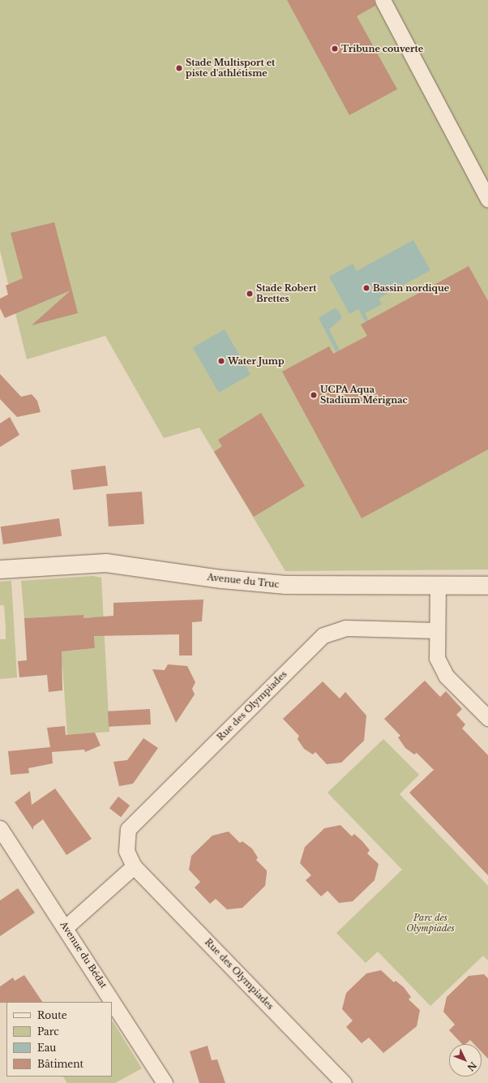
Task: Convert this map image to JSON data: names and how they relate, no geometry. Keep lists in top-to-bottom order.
{
  "streets": {
    "street": ["Avenue du Truc", "Rue des Olympiades", "Avenue du Bédat"]
  },
  "parks": ["Parc des Olympiades"],
  "places": [
    "Tribune couverte",
    "Stade Multisport et piste d'athlétisme",
    "Bassin nordique",
    "Stade Robert Brettes",
    "Water Jump",
    "UCPA Aqua Stadium Mérignac"
  ],
  "legend": [
    "Route",
    "Parc",
    "Eau",
    "Bâtiment"
  ],
  "north": "bottom right"
}
